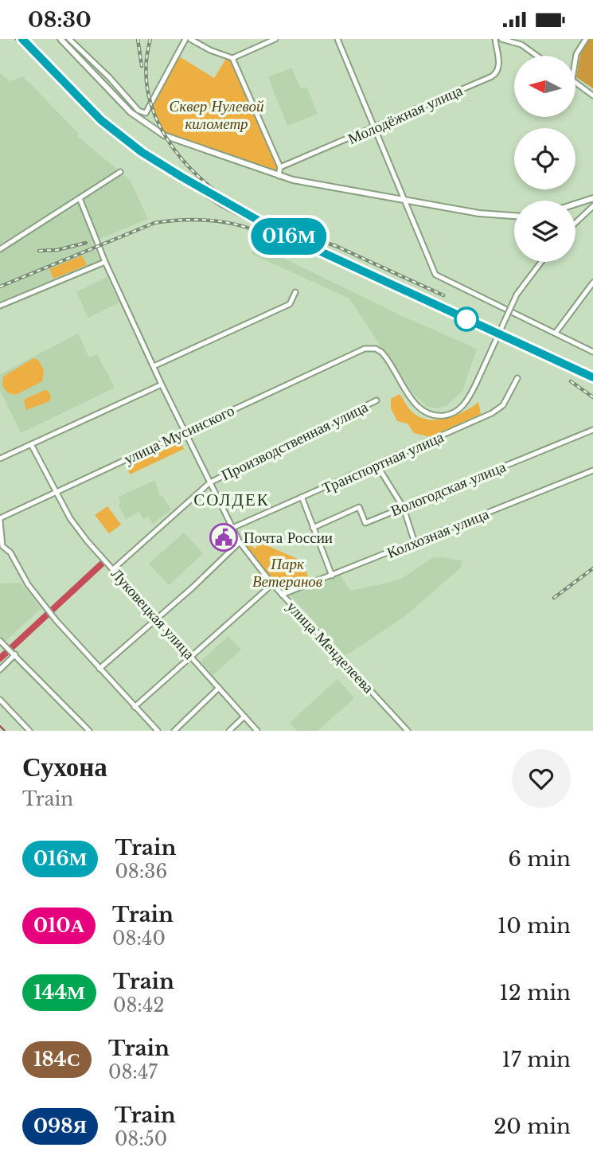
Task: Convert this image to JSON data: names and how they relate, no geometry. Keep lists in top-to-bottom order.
{
  "streets": {
    "street": [
      "Молодёжная улица",
      "улица Мусинского",
      "Производственная улица",
      "Транспортная улица",
      "Вологодская улица",
      "Колхозная улица",
      "Луковецкая улица",
      "улица Менделеева"
    ]
  },
  "crossings": [
    ["улица Мусинского", "Луковецкая улица"],
    ["улица Мусинского", "улица Менделеева"],
    ["Производственная улица", "Луковецкая улица"],
    ["Производственная улица", "улица Менделеева"],
    ["Транспортная улица", "улица Менделеева"],
    ["Колхозная улица", "улица Менделеева"]
  ],
  "districts": ["СОЛДЕК"],
  "parks": ["Сквер Нулевой километр", "Парк Ветеранов"],
  "places": {
    "public building": ["Почта России"]
  },
  "north": "left",
  "page": {
    "status": "08:30",
    "on_map": "016М",
    "heading": ["Сухона", "Train"],
    "list": [
      {
        "mark": "016М",
        "name": "Train",
        "note": "08:36",
        "value": "6 min"
      },
      {
        "mark": "010А",
        "name": "Train",
        "note": "08:40",
        "value": "10 min"
      },
      {
        "mark": "144М",
        "name": "Train",
        "note": "08:42",
        "value": "12 min"
      },
      {
        "mark": "184С",
        "name": "Train",
        "note": "08:47",
        "value": "17 min"
      },
      {
        "mark": "098Я",
        "name": "Train",
        "note": "08:50",
        "value": "20 min"
      }
    ]
  }
}
